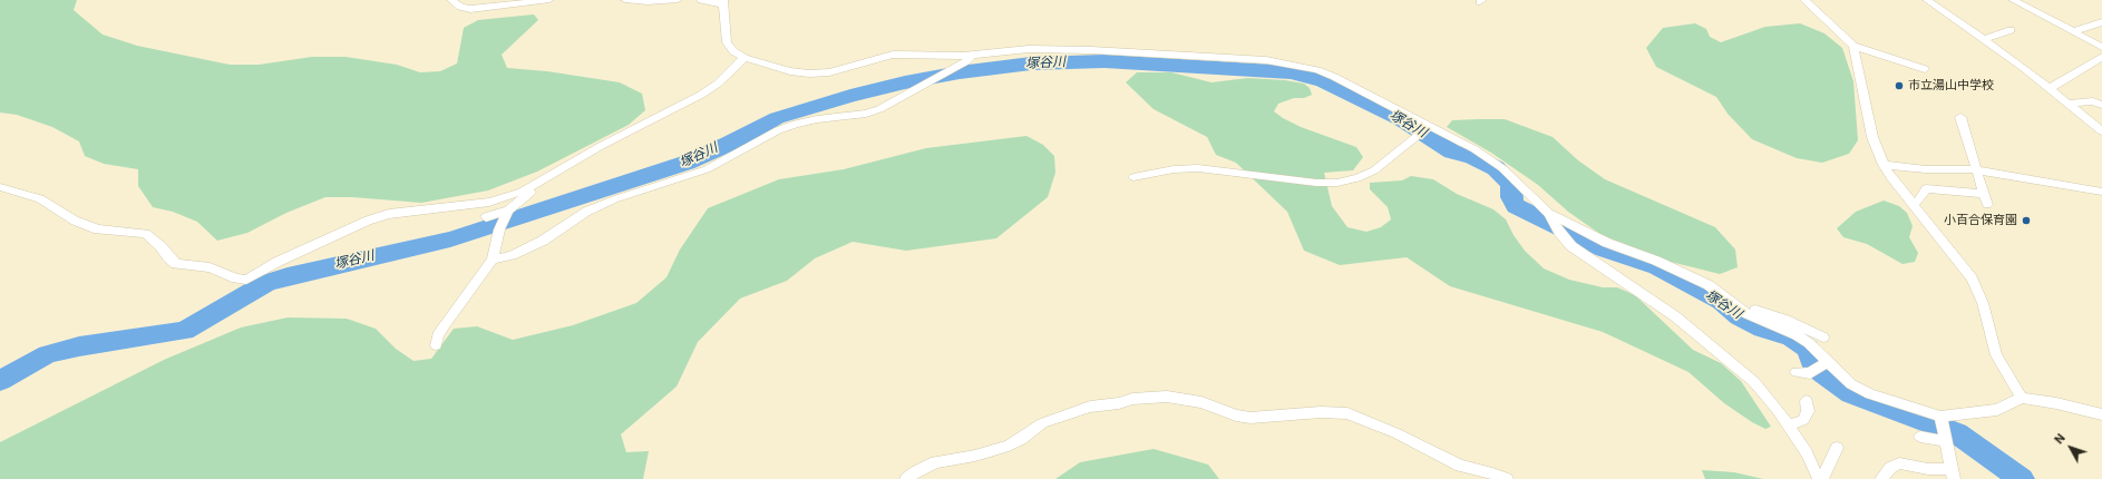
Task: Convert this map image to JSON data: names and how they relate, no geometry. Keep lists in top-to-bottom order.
{
  "water": ["塚谷川"],
  "places": ["市立湯山中学校", "小百合保育園"],
  "north": "top left"
}
